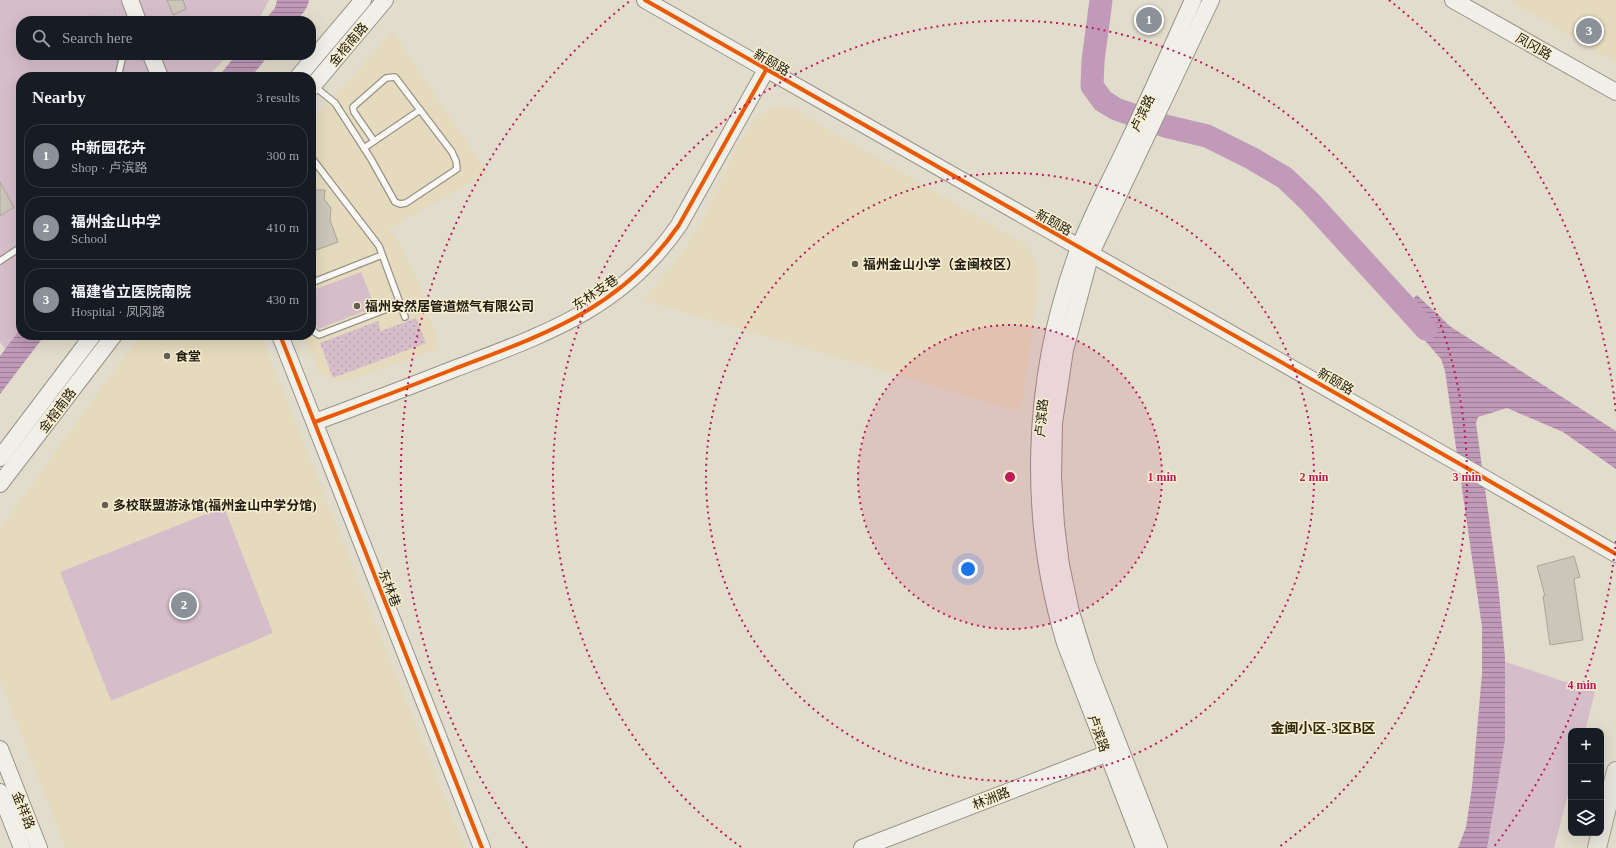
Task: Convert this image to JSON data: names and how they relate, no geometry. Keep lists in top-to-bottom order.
{
  "streets": {
    "street": [
      "金榕南路",
      "凤冈路",
      "新颐路",
      "卢滨路",
      "东林支巷",
      "东林巷",
      "林洲路",
      "金祥路"
    ]
  },
  "crossings": [
    ["新颐路", "卢滨路"],
    ["新颐路", "东林支巷"],
    ["卢滨路", "林洲路"],
    ["东林支巷", "东林巷"]
  ],
  "districts": ["金闽小区-3区B区"],
  "places": [
    "福州金山小学（金闽校区）",
    "福州安然居管道燃气有限公司",
    "食堂",
    "多校联盟游泳馆(福州金山中学分馆)"
  ],
  "page": {
    "pins": ["1", "3", "2"],
    "search": "Search here",
    "heading": ["Nearby", "3 results"],
    "list": [
      {
        "mark": "1",
        "name": "中新园花卉",
        "note": "Shop · 卢滨路",
        "value": "300 m"
      },
      {
        "mark": "2",
        "name": "福州金山中学",
        "note": "School",
        "value": "410 m"
      },
      {
        "mark": "3",
        "name": "福建省立医院南院",
        "note": "Hospital · 凤冈路",
        "value": "430 m"
      }
    ],
    "map_buttons": ["+", "−"]
  },
  "rings": [
    "1 min",
    "2 min",
    "3 min",
    "4 min"
  ]
}
